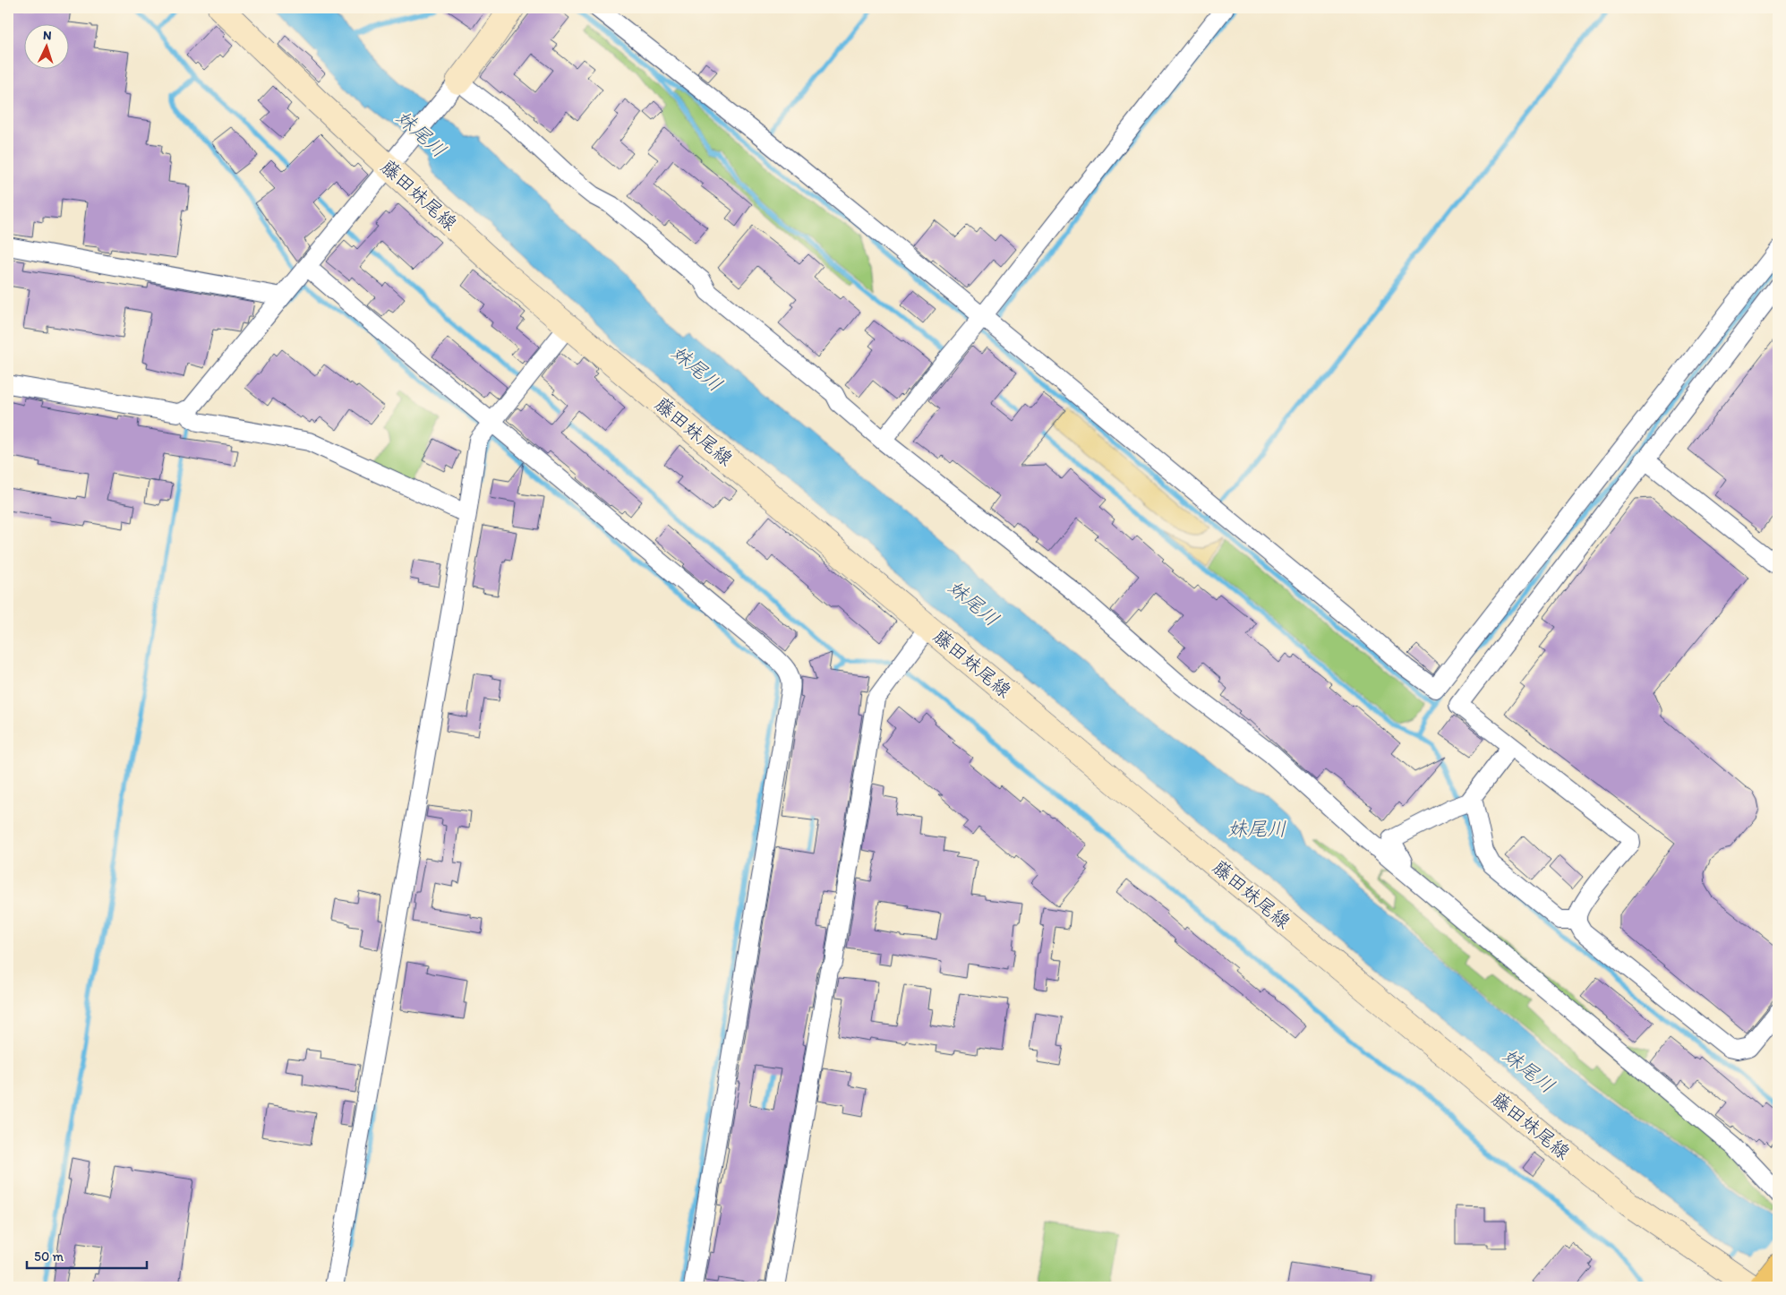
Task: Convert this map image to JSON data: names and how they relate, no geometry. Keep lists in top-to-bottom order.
{
  "streets": {
    "main road": ["藤田妹尾線"]
  },
  "water": ["妹尾川"],
  "scale_bar": "50 m",
  "north": "top"
}
